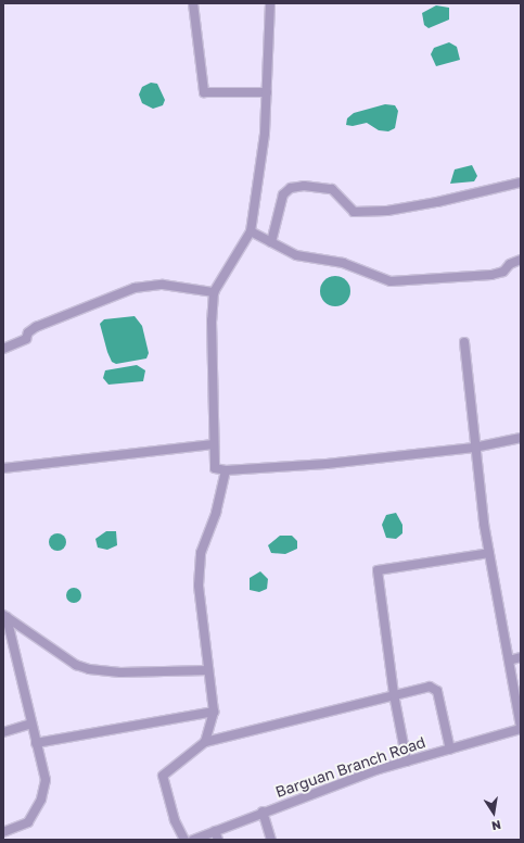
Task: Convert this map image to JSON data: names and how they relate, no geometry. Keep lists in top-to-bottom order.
{
  "streets": {
    "street": ["Barguan Branch Road"]
  },
  "north": "bottom"
}
